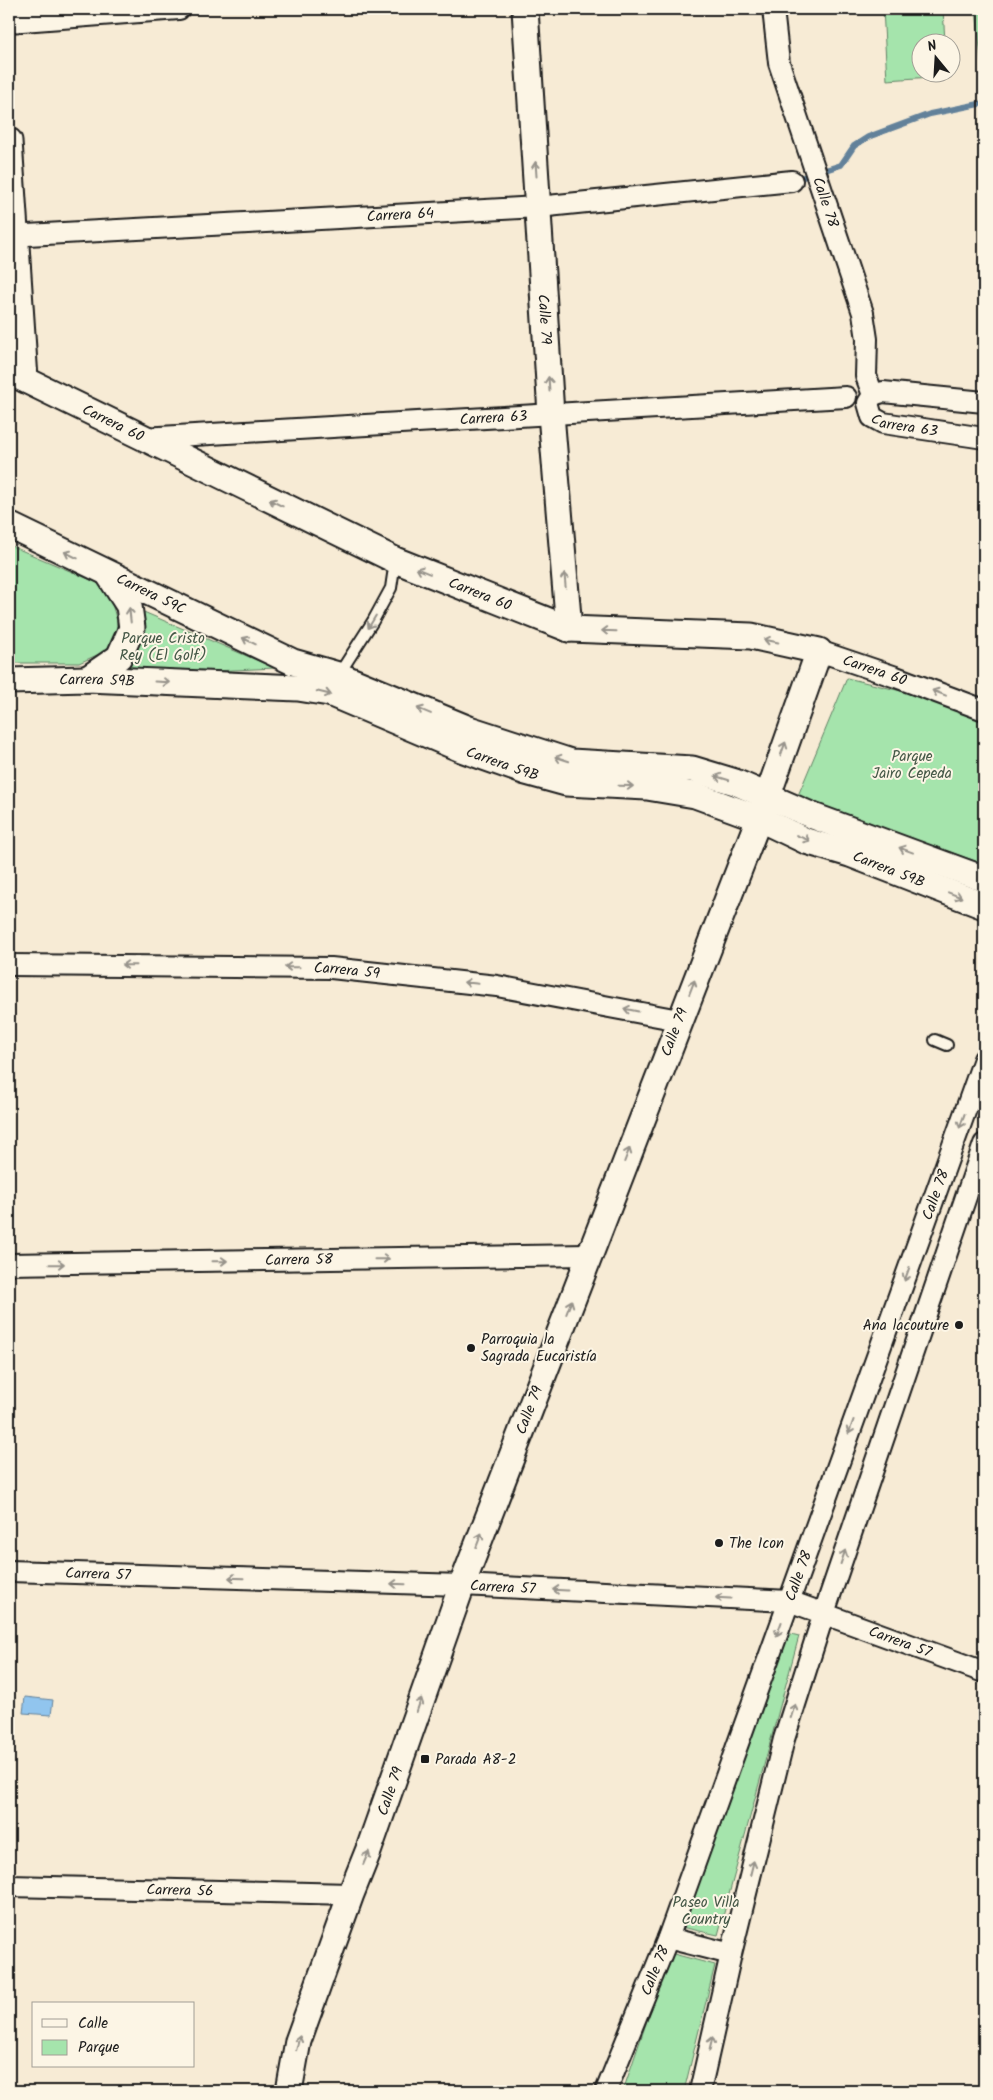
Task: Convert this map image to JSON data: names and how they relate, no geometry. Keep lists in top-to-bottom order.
{
  "streets": {
    "street": [
      "Calle 78",
      "Carrera 64",
      "Calle 79",
      "Carrera 63",
      "Carrera 60",
      "Carrera 59C",
      "Carrera 59B",
      "Carrera 59",
      "Carrera 58",
      "Carrera 57",
      "Carrera 56"
    ]
  },
  "crossings": [
    ["Calle 78", "Carrera 63"],
    ["Calle 78", "Carrera 57"],
    ["Carrera 64", "Calle 79"],
    ["Calle 79", "Carrera 63"],
    ["Calle 79", "Carrera 60"],
    ["Calle 79", "Carrera 59B"],
    ["Calle 79", "Carrera 59"],
    ["Calle 79", "Carrera 58"],
    ["Calle 79", "Carrera 57"],
    ["Calle 79", "Carrera 56"],
    ["Carrera 63", "Carrera 60"],
    ["Carrera 59C", "Carrera 59B"]
  ],
  "one_way": [
    "Calle 79",
    "Carrera 60",
    "Carrera 59C",
    "Carrera 59",
    "Carrera 58",
    "Carrera 57"
  ],
  "parks": ["Parque Cristo Rey (El Golf)", "Parque Jairo Cepeda", "Paseo Villa Country"],
  "places": {
    "other": ["Ana lacouture", "Parroquia la Sagrada Eucaristía", "The Icon"],
    "transit": ["Parada A8-2"]
  },
  "legend": ["Calle", "Parque"],
  "north": "top"
}
